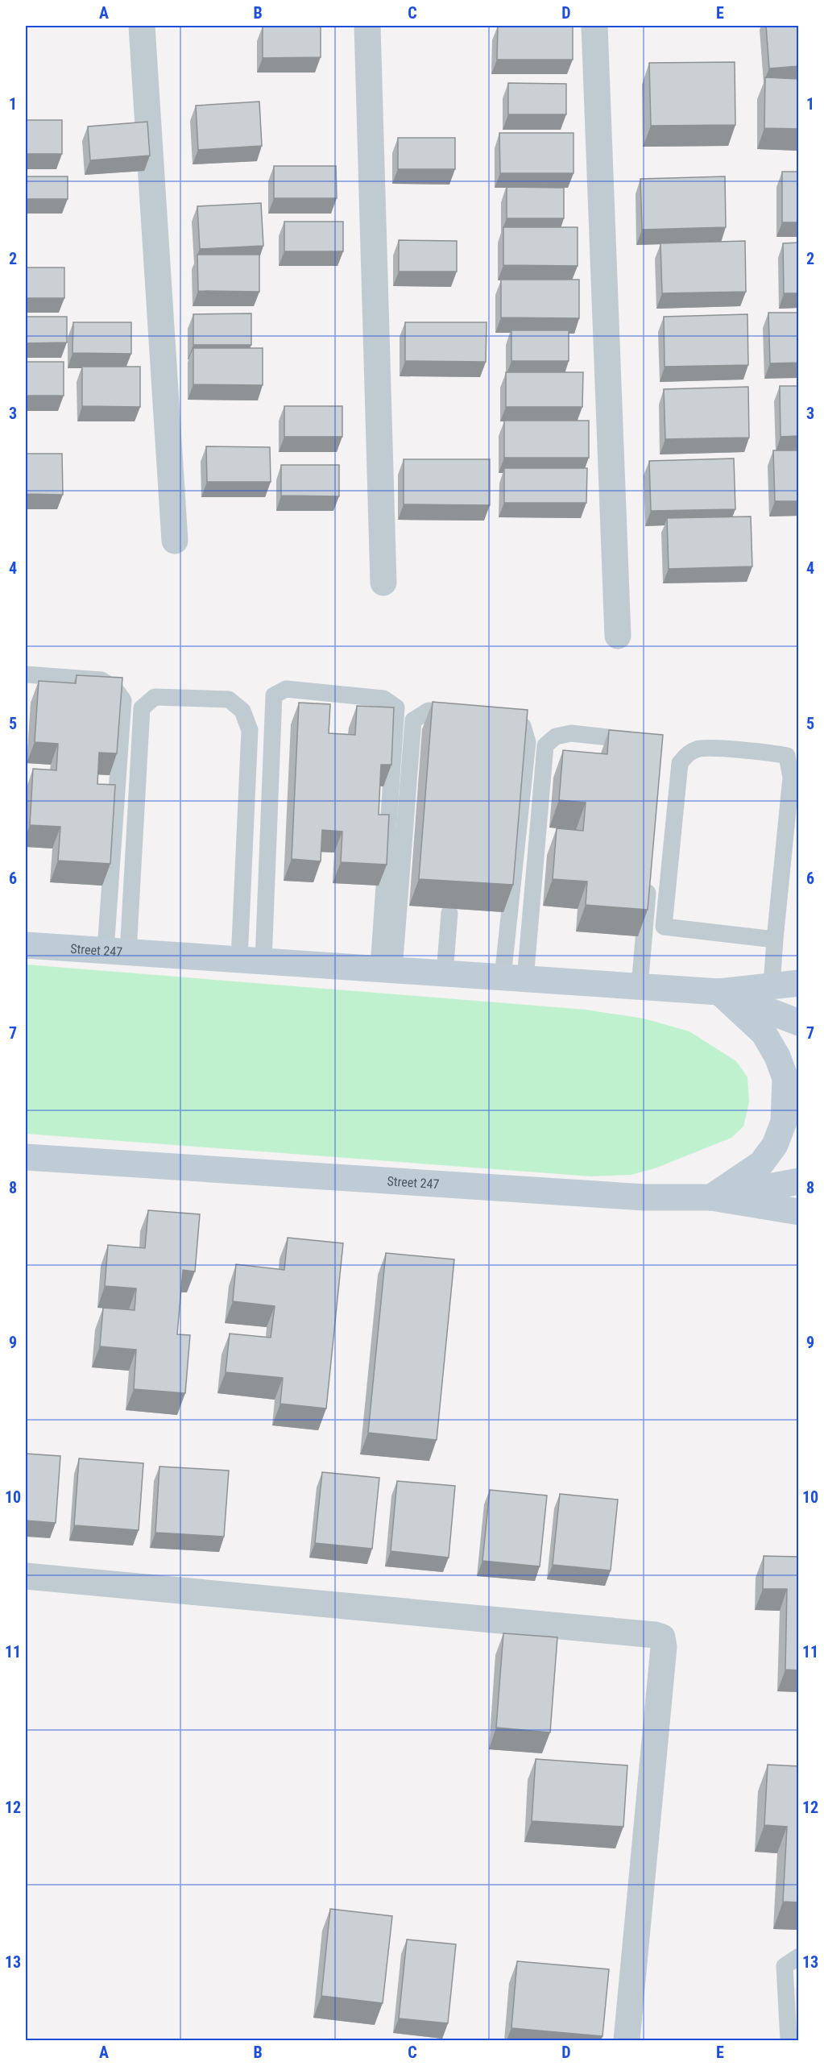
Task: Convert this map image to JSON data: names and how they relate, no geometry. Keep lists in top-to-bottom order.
{
  "streets": {
    "street": ["Street 247"]
  },
  "grid": {
    "columns": [
      "A",
      "B",
      "C",
      "D",
      "E"
    ],
    "rows": [
      "1",
      "2",
      "3",
      "4",
      "5",
      "6",
      "7",
      "8",
      "9",
      "10",
      "11",
      "12",
      "13"
    ]
  }
}
